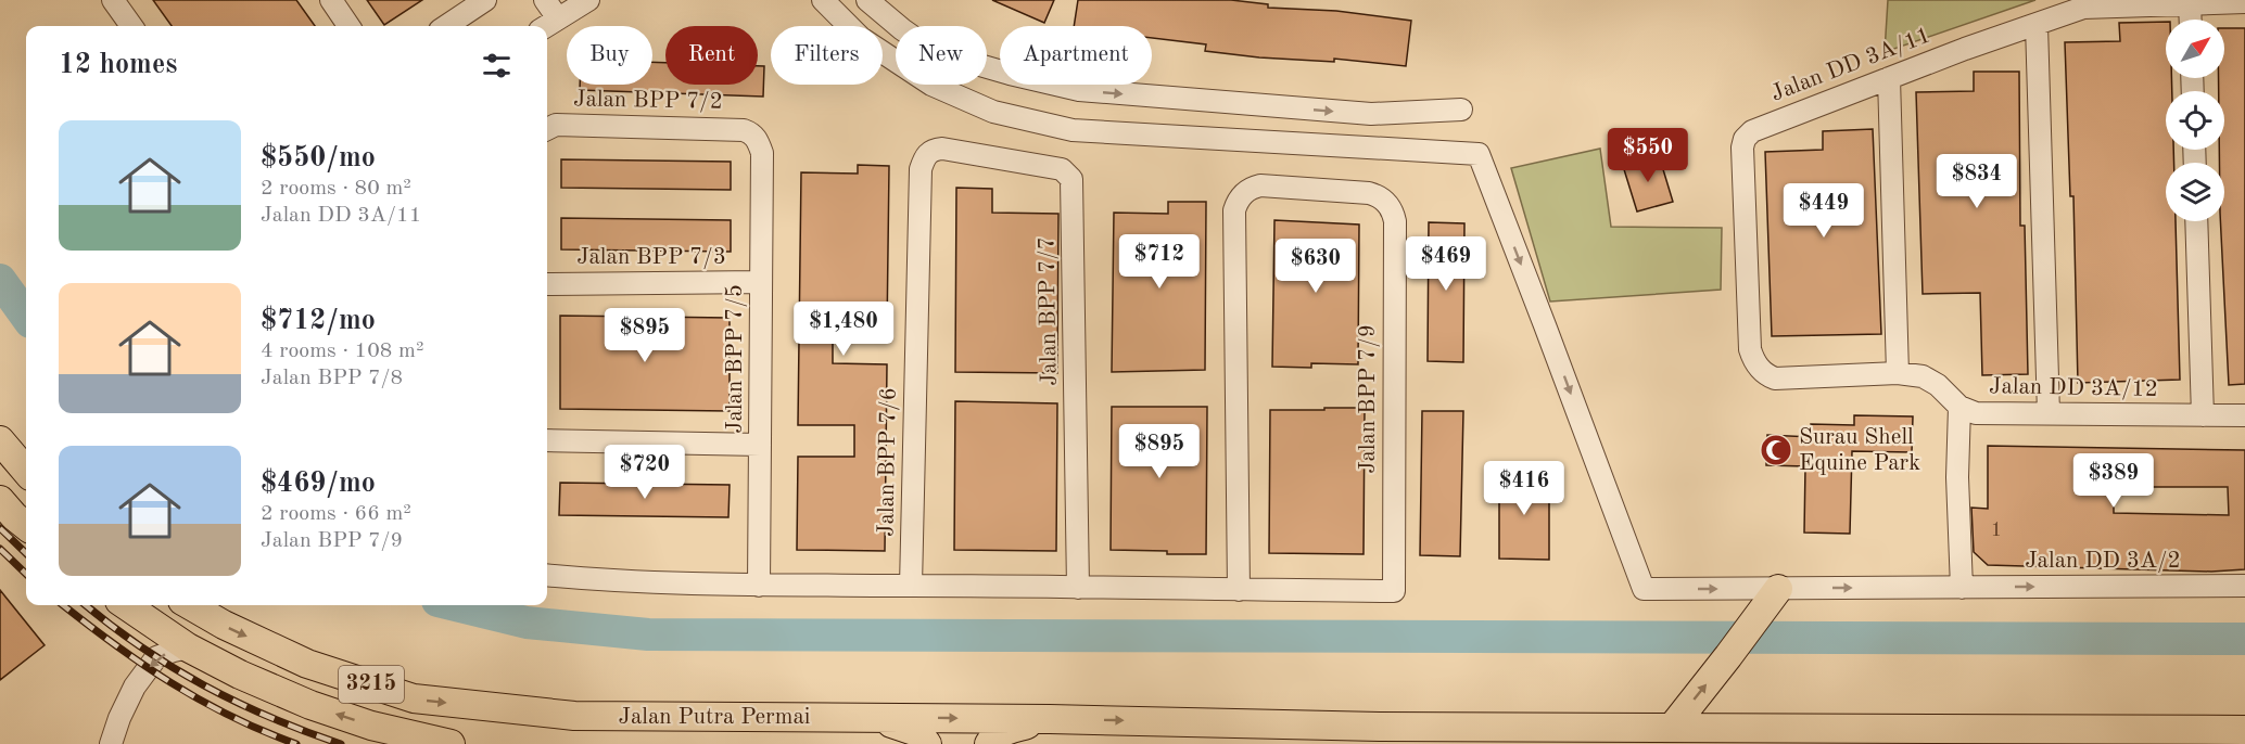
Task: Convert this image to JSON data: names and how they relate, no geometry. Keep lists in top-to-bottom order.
{
  "streets": {
    "main road": ["3215", "Jalan Putra Permai"],
    "street": [
      "Jalan DD 3A/11",
      "Jalan BPP 7/2",
      "Jalan BPP 7/3",
      "Jalan BPP 7/7",
      "Jalan BPP 7/5",
      "Jalan DD 3A/12",
      "Jalan BPP 7/9",
      "Jalan BPP 7/6",
      "Jalan DD 3A/2"
    ]
  },
  "crossings": [
    ["Jalan DD 3A/11", "Jalan DD 3A/12"],
    ["Jalan BPP 7/2", "Jalan BPP 7/5"],
    ["Jalan BPP 7/3", "Jalan BPP 7/5"],
    ["Jalan BPP 7/7", "Jalan BPP 7/6"]
  ],
  "one_way": ["Jalan Putra Permai"],
  "places": {
    "mosque": ["Surau Shell Equine Park"]
  },
  "house_numbers": ["1"],
  "north": "top right",
  "page": {
    "chip": [
      "Buy",
      "Rent",
      "Filters",
      "New",
      "Apartment"
    ],
    "heading": "12 homes",
    "list": [
      {
        "name": "$550/mo",
        "note": "2 rooms · 80 m² · Jalan DD 3A/11"
      },
      {
        "name": "$712/mo",
        "note": "4 rooms · 108 m² · Jalan BPP 7/8"
      },
      {
        "name": "$469/mo",
        "note": "2 rooms · 66 m² · Jalan BPP 7/9"
      }
    ],
    "price": [
      "$550",
      "$834",
      "$449",
      "$712",
      "$469",
      "$630",
      "$1,480",
      "$895",
      "$895",
      "$720",
      "$389",
      "$416"
    ]
  }
}
